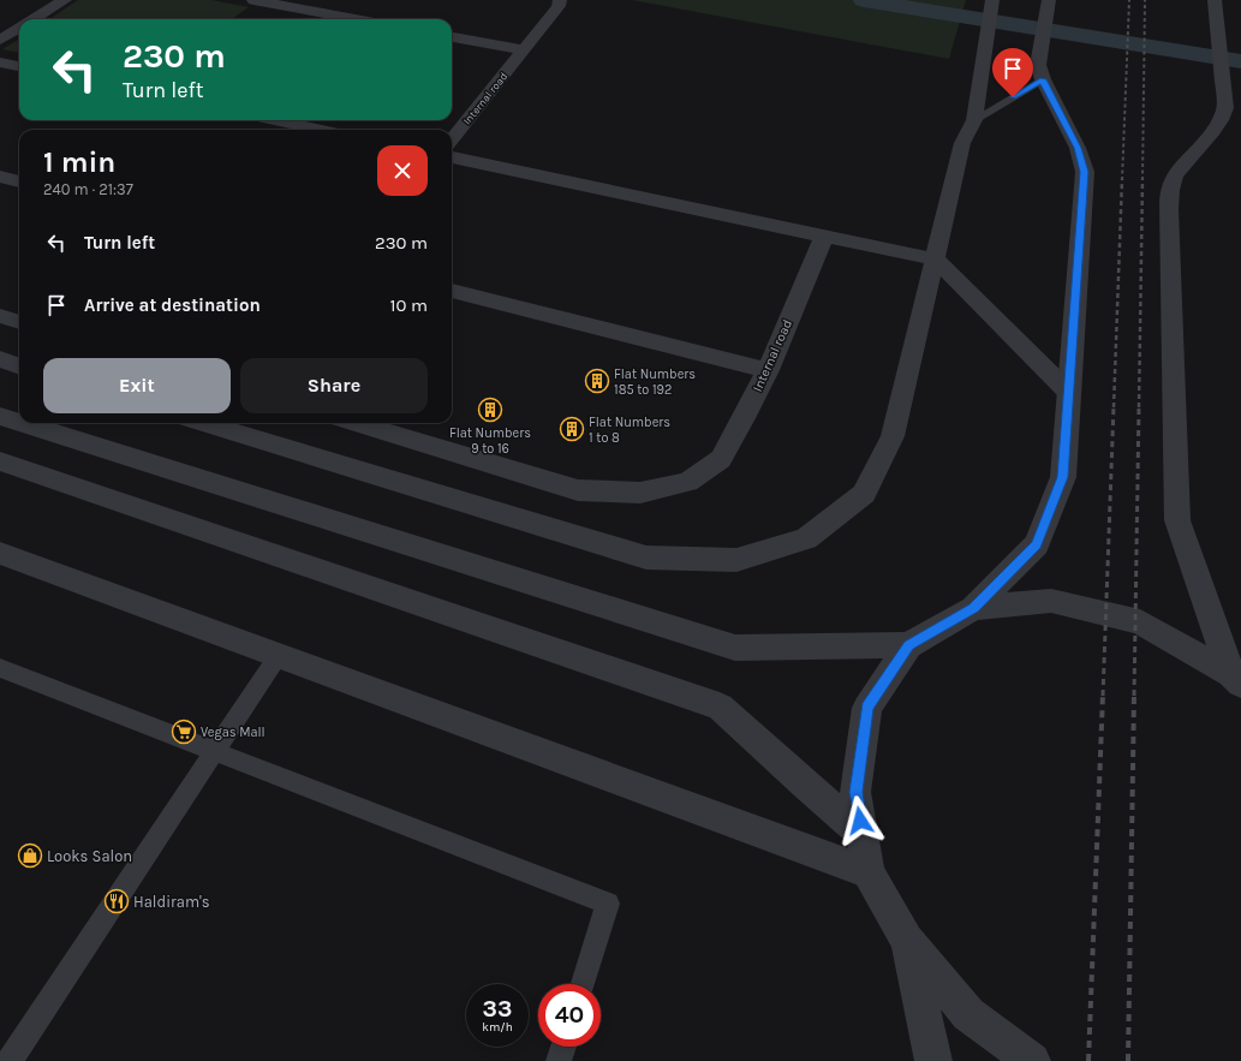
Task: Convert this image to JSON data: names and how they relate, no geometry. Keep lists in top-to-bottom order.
{
  "streets": {
    "street": ["Internal road"]
  },
  "places": {
    "building": ["Flat Numbers 185 to 192", "Flat Numbers 9 to 16", "Flat Numbers 1 to 8"],
    "supermarket": ["Vegas Mall"],
    "shop": ["Looks Salon"],
    "restaurant": ["Haldiram's"]
  },
  "page": {
    "turn": ["230 m", "Turn left"],
    "heading": ["1 min", "240 m · 21:37"],
    "list": [
      {
        "name": "Turn left",
        "value": "230 m"
      },
      {
        "name": "Arrive at destination",
        "value": "10 m"
      }
    ],
    "buttons": ["Exit", "Share"],
    "speed": "33 km/h",
    "limit": "40"
  }
}
